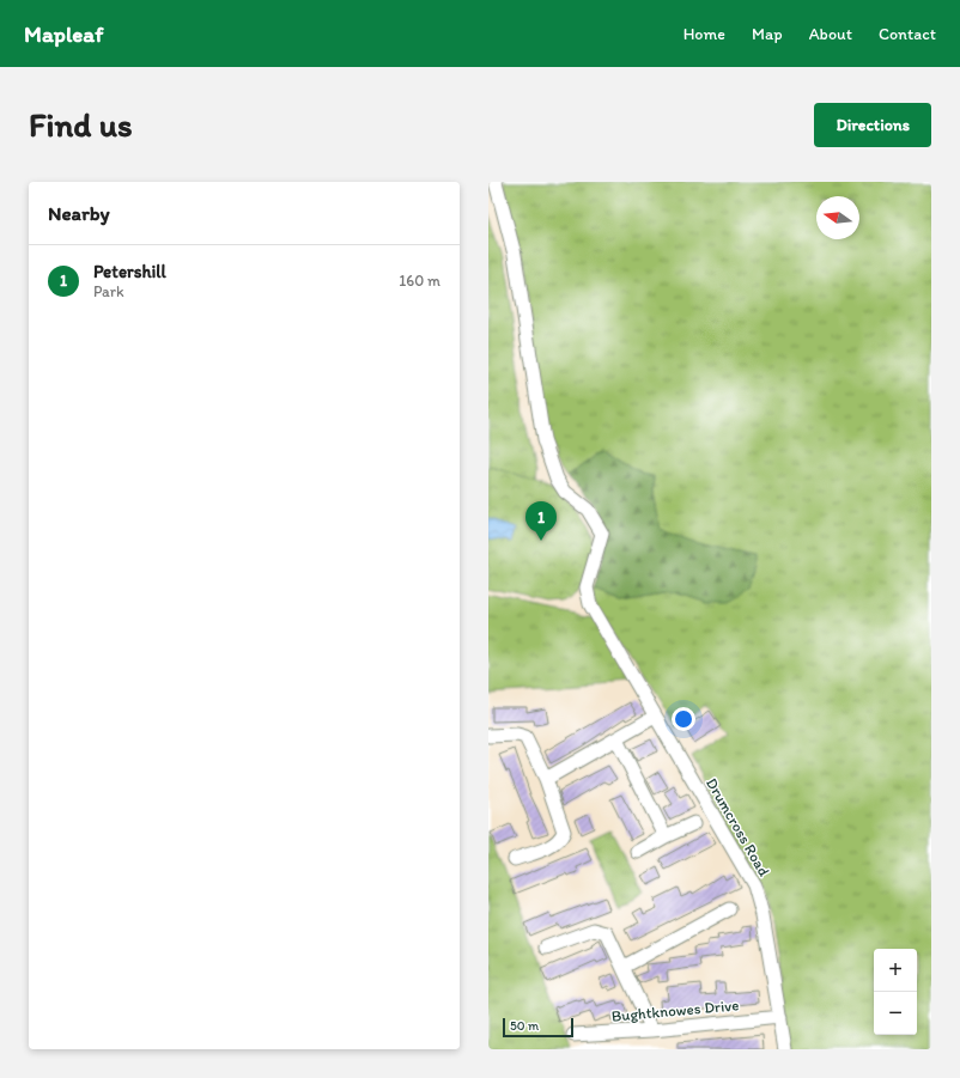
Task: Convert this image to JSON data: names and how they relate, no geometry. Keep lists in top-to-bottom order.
{
  "streets": {
    "street": ["Drumcross Road", "Bughtknowes Drive"]
  },
  "crossings": [
    ["Drumcross Road", "Bughtknowes Drive"]
  ],
  "scale_bar": "50 m",
  "north": "left",
  "page": {
    "header": "Mapleaf",
    "nav": [
      "Home",
      "Map",
      "About",
      "Contact"
    ],
    "buttons": "Directions",
    "title": "Find us",
    "heading": "Nearby",
    "list": [
      {
        "mark": "1",
        "name": "Petershill",
        "note": "Park",
        "value": "160 m"
      }
    ],
    "pins": "1",
    "map_buttons": ["+", "−"],
    "scale": "50 m"
  }
}
